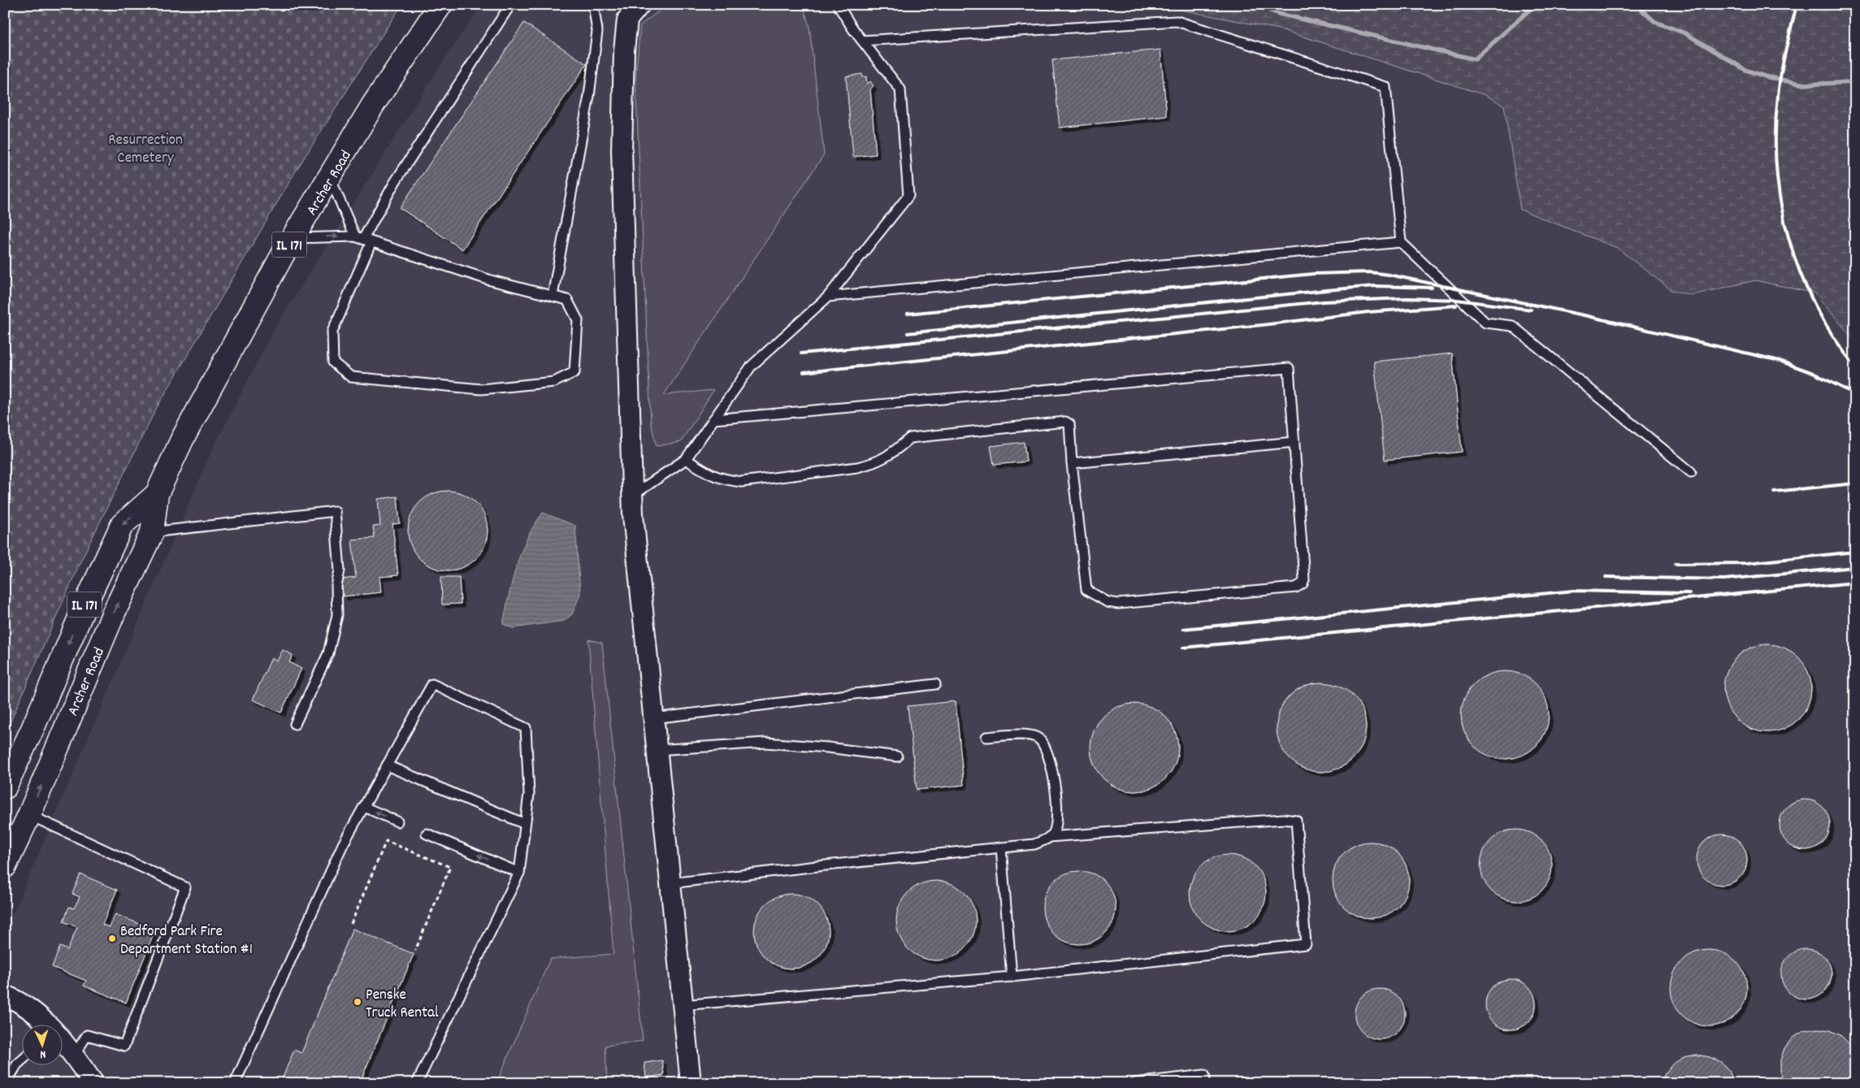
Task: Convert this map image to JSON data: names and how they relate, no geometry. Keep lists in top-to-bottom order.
{
  "streets": {
    "main road": ["Archer Road", "IL 171"]
  },
  "parks": ["Resurrection Cemetery"],
  "places": ["Bedford Park Fire Department Station #1", "Penske Truck Rental"],
  "north": "bottom"
}
